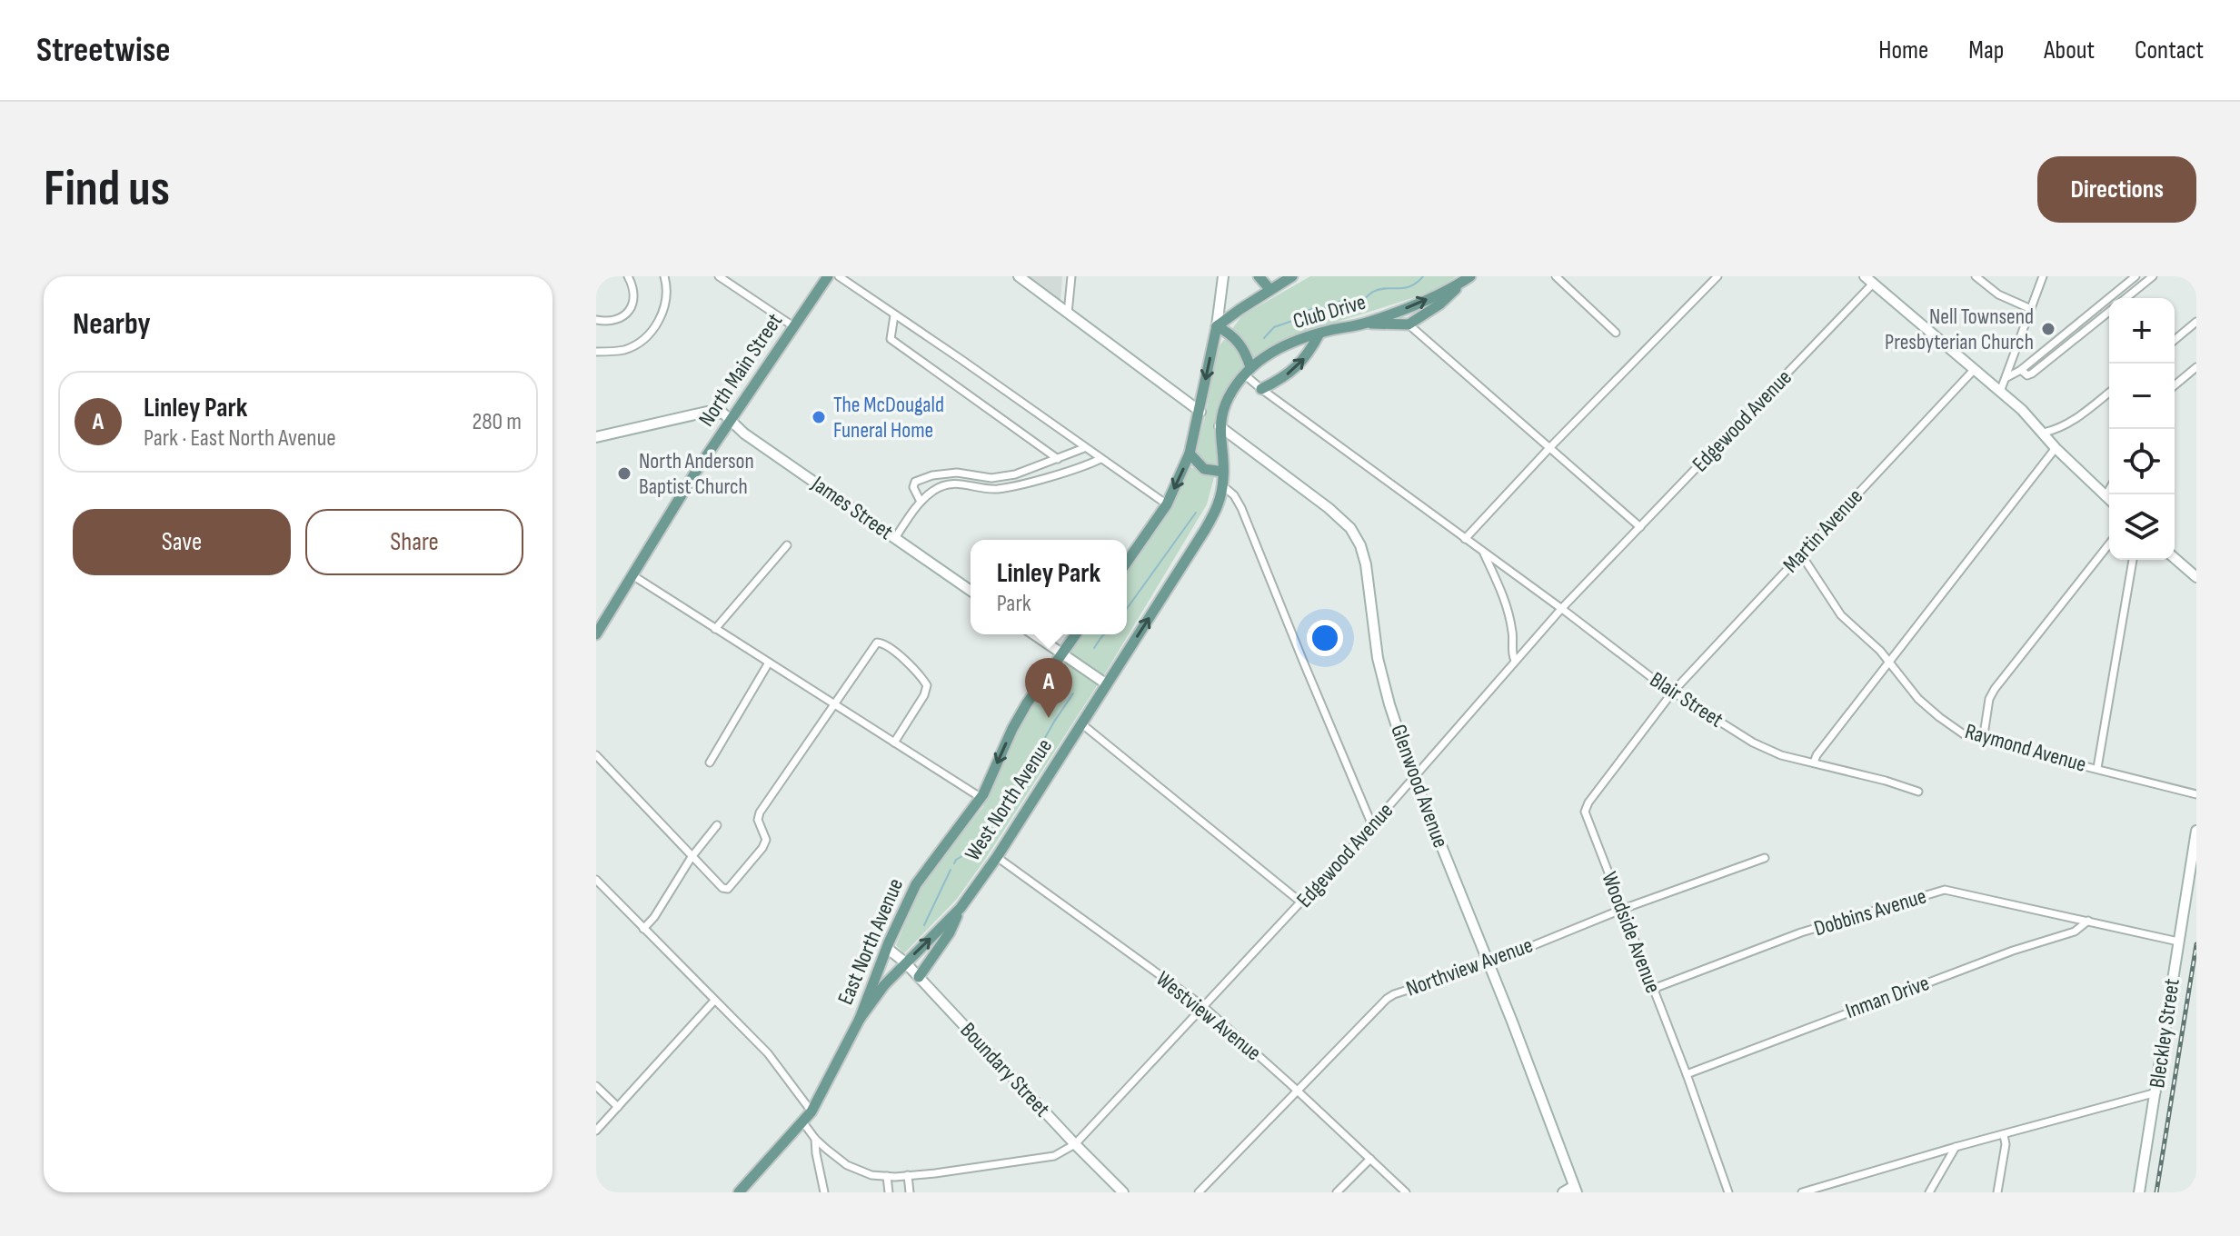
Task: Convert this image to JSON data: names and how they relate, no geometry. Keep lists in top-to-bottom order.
{
  "streets": {
    "main road": [
      "Club Drive",
      "North Main Street",
      "West North Avenue",
      "East North Avenue"
    ],
    "street": [
      "Edgewood Avenue",
      "James Street",
      "Martin Avenue",
      "Blair Street",
      "Raymond Avenue",
      "Glenwood Avenue",
      "Dobbins Avenue",
      "Woodside Avenue",
      "Northview Avenue",
      "Inman Drive",
      "Westview Avenue",
      "Bleckley Street",
      "Boundary Street"
    ]
  },
  "crossings": [
    ["Club Drive", "Blair Street"],
    ["North Main Street", "James Street"],
    ["Edgewood Avenue", "Blair Street"],
    ["Edgewood Avenue", "Glenwood Avenue"],
    ["Edgewood Avenue", "East North Avenue"],
    ["Edgewood Avenue", "Westview Avenue"],
    ["Edgewood Avenue", "Boundary Street"],
    ["Martin Avenue", "Blair Street"],
    ["Martin Avenue", "Raymond Avenue"],
    ["Martin Avenue", "Woodside Avenue"],
    ["Blair Street", "Woodside Avenue"],
    ["Glenwood Avenue", "West North Avenue"],
    ["Glenwood Avenue", "Northview Avenue"],
    ["West North Avenue", "East North Avenue"],
    ["West North Avenue", "Westview Avenue"],
    ["West North Avenue", "Boundary Street"],
    ["Dobbins Avenue", "Woodside Avenue"],
    ["Dobbins Avenue", "Inman Drive"],
    ["Dobbins Avenue", "Bleckley Street"],
    ["Woodside Avenue", "Northview Avenue"],
    ["Woodside Avenue", "Inman Drive"],
    ["East North Avenue", "Boundary Street"],
    ["Northview Avenue", "Westview Avenue"]
  ],
  "places": ["Nell Townsend Presbyterian Church", "The McDougald Funeral Home", "North Anderson Baptist Church"],
  "page": {
    "header": "Streetwise",
    "nav": [
      "Home",
      "Map",
      "About",
      "Contact"
    ],
    "buttons": [
      "Directions",
      ["Save", "Share"]
    ],
    "title": "Find us",
    "heading": "Nearby",
    "map_buttons": ["+", "−"],
    "list": [
      {
        "mark": "A",
        "name": "Linley Park",
        "note": "Park · East North Avenue",
        "value": "280 m"
      }
    ],
    "popup": ["Linley Park", "Park"],
    "pins": "A"
  }
}
